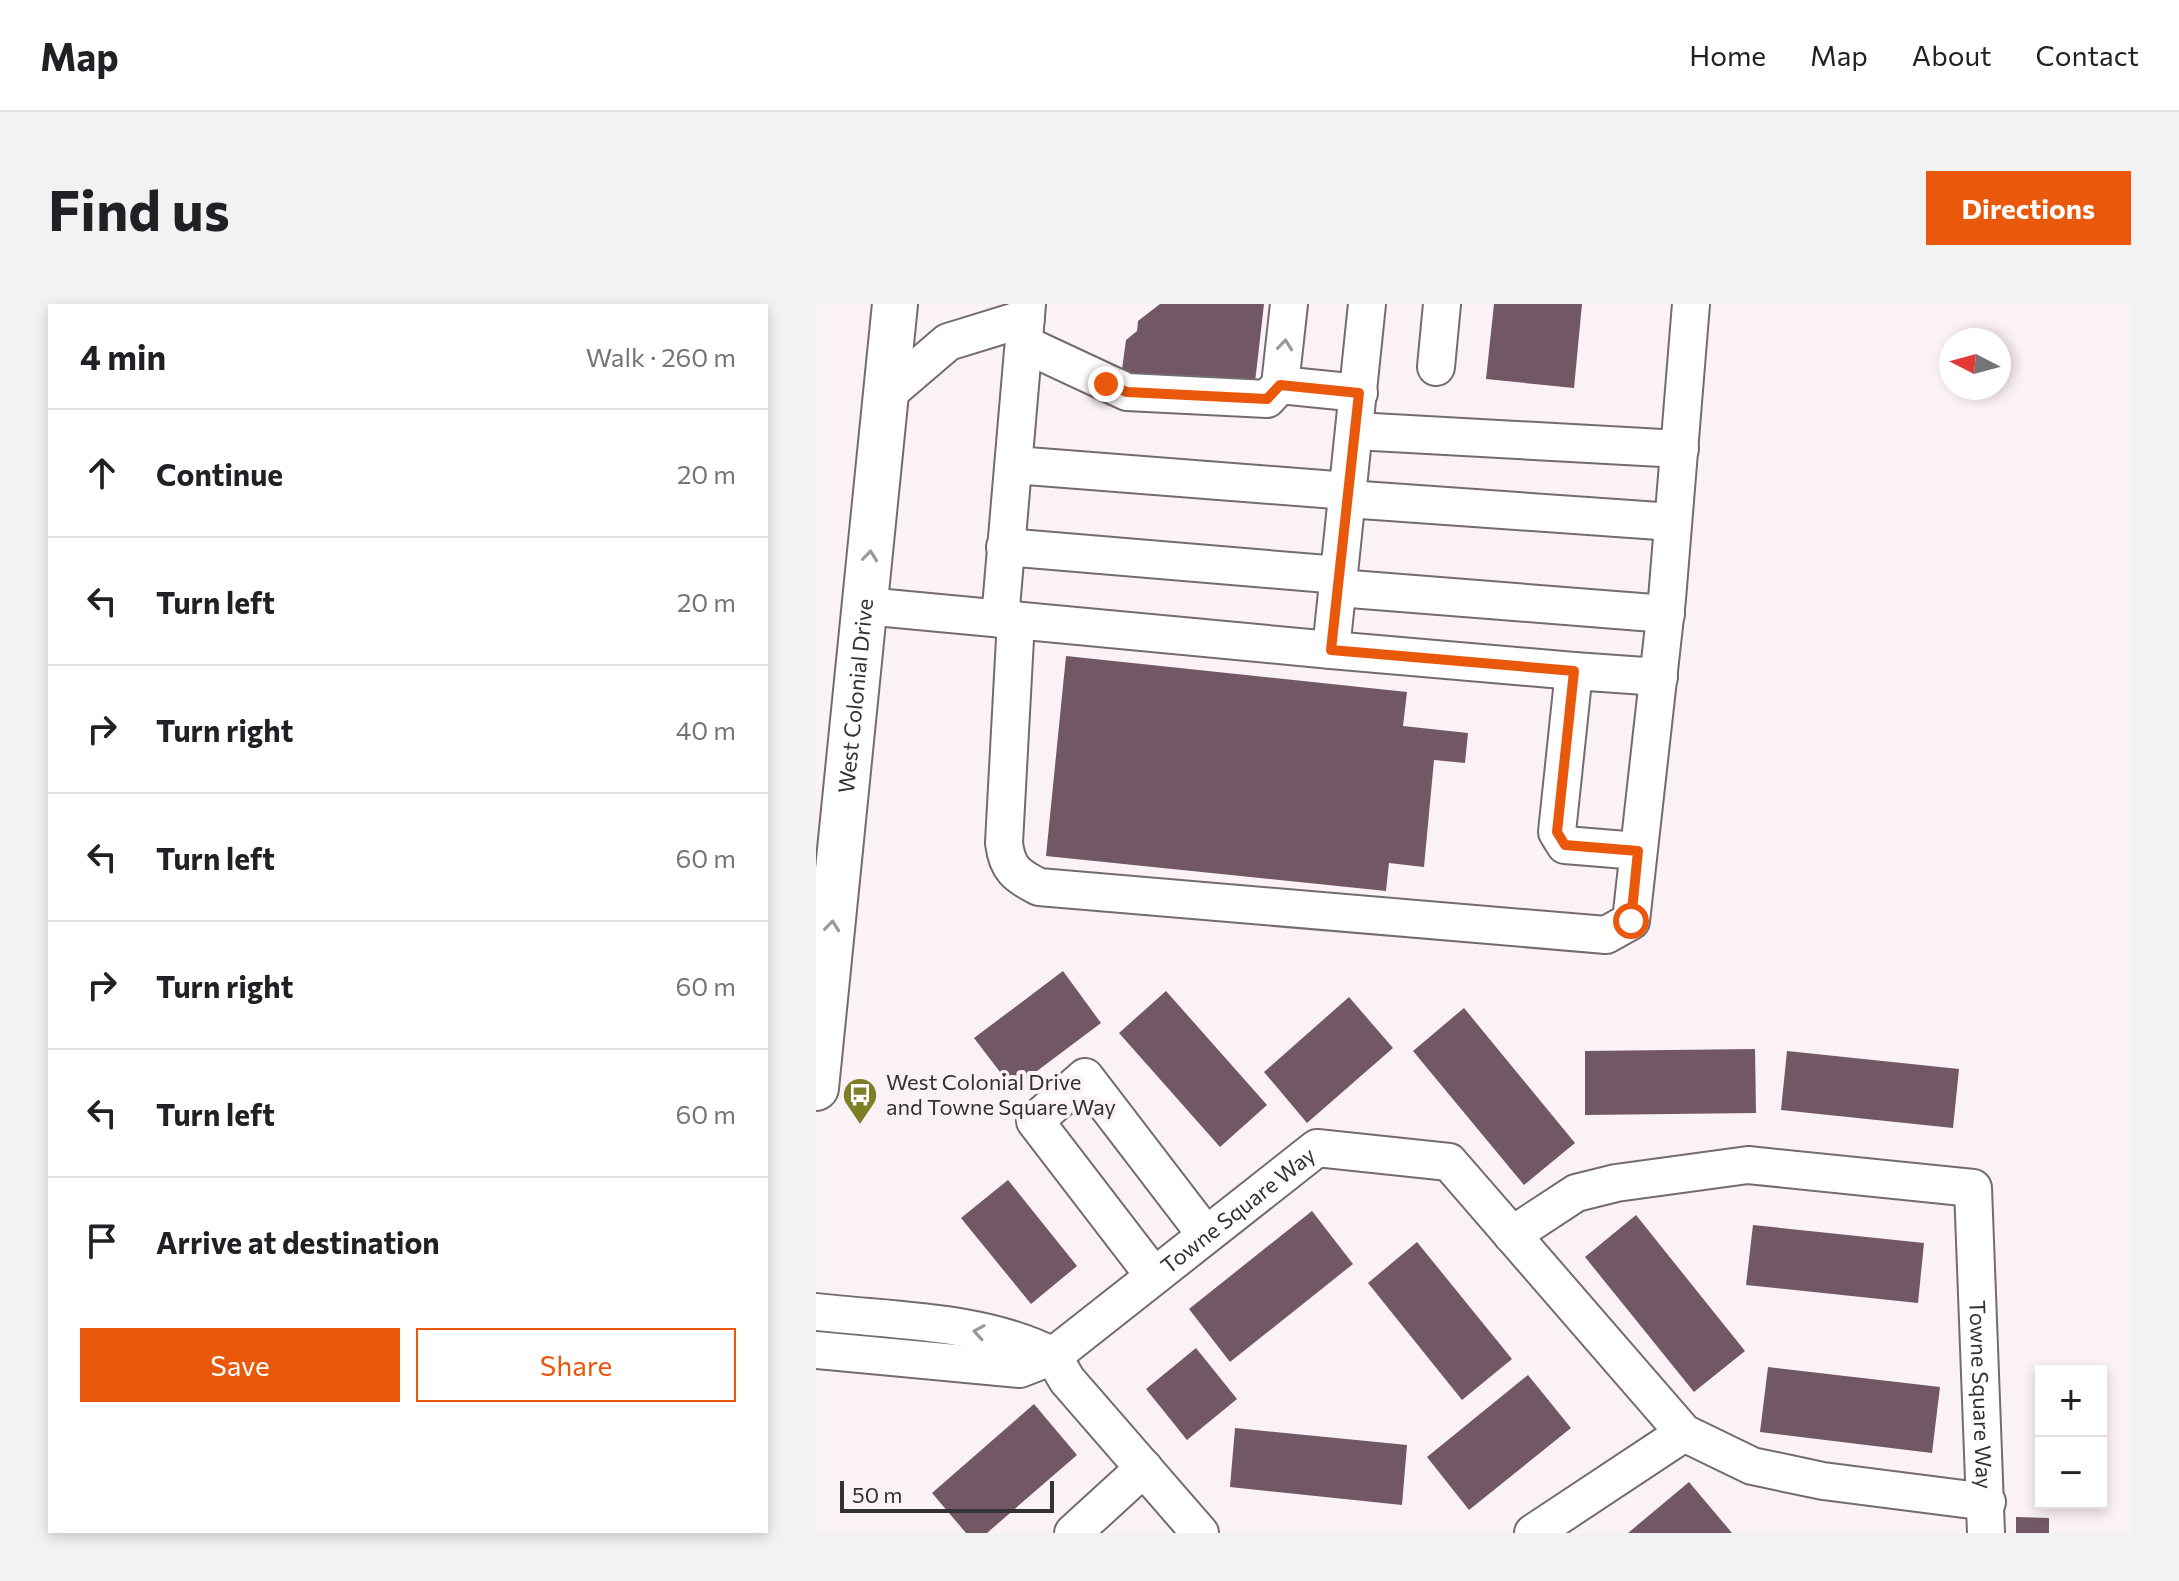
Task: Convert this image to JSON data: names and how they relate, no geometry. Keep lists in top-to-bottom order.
{
  "streets": {
    "highway": ["West Colonial Drive"],
    "street": ["Towne Square Way"]
  },
  "one_way": ["West Colonial Drive"],
  "places": {
    "bus stop": ["West Colonial Drive and Towne Square Way"]
  },
  "scale_bar": "50 m",
  "north": "left",
  "page": {
    "header": "Map",
    "nav": [
      "Home",
      "Map",
      "About",
      "Contact"
    ],
    "buttons": [
      "Directions",
      ["Save", "Share"]
    ],
    "title": "Find us",
    "heading": ["4 min", "Walk · 260 m"],
    "list": [
      ["Continue", "20 m"],
      ["Turn left", "20 m"],
      ["Turn right", "40 m"],
      ["Turn left", "60 m"],
      ["Turn right", "60 m"],
      ["Turn left", "60 m"],
      "Arrive at destination"
    ],
    "map_buttons": ["+", "−"],
    "scale": "50 m"
  }
}
